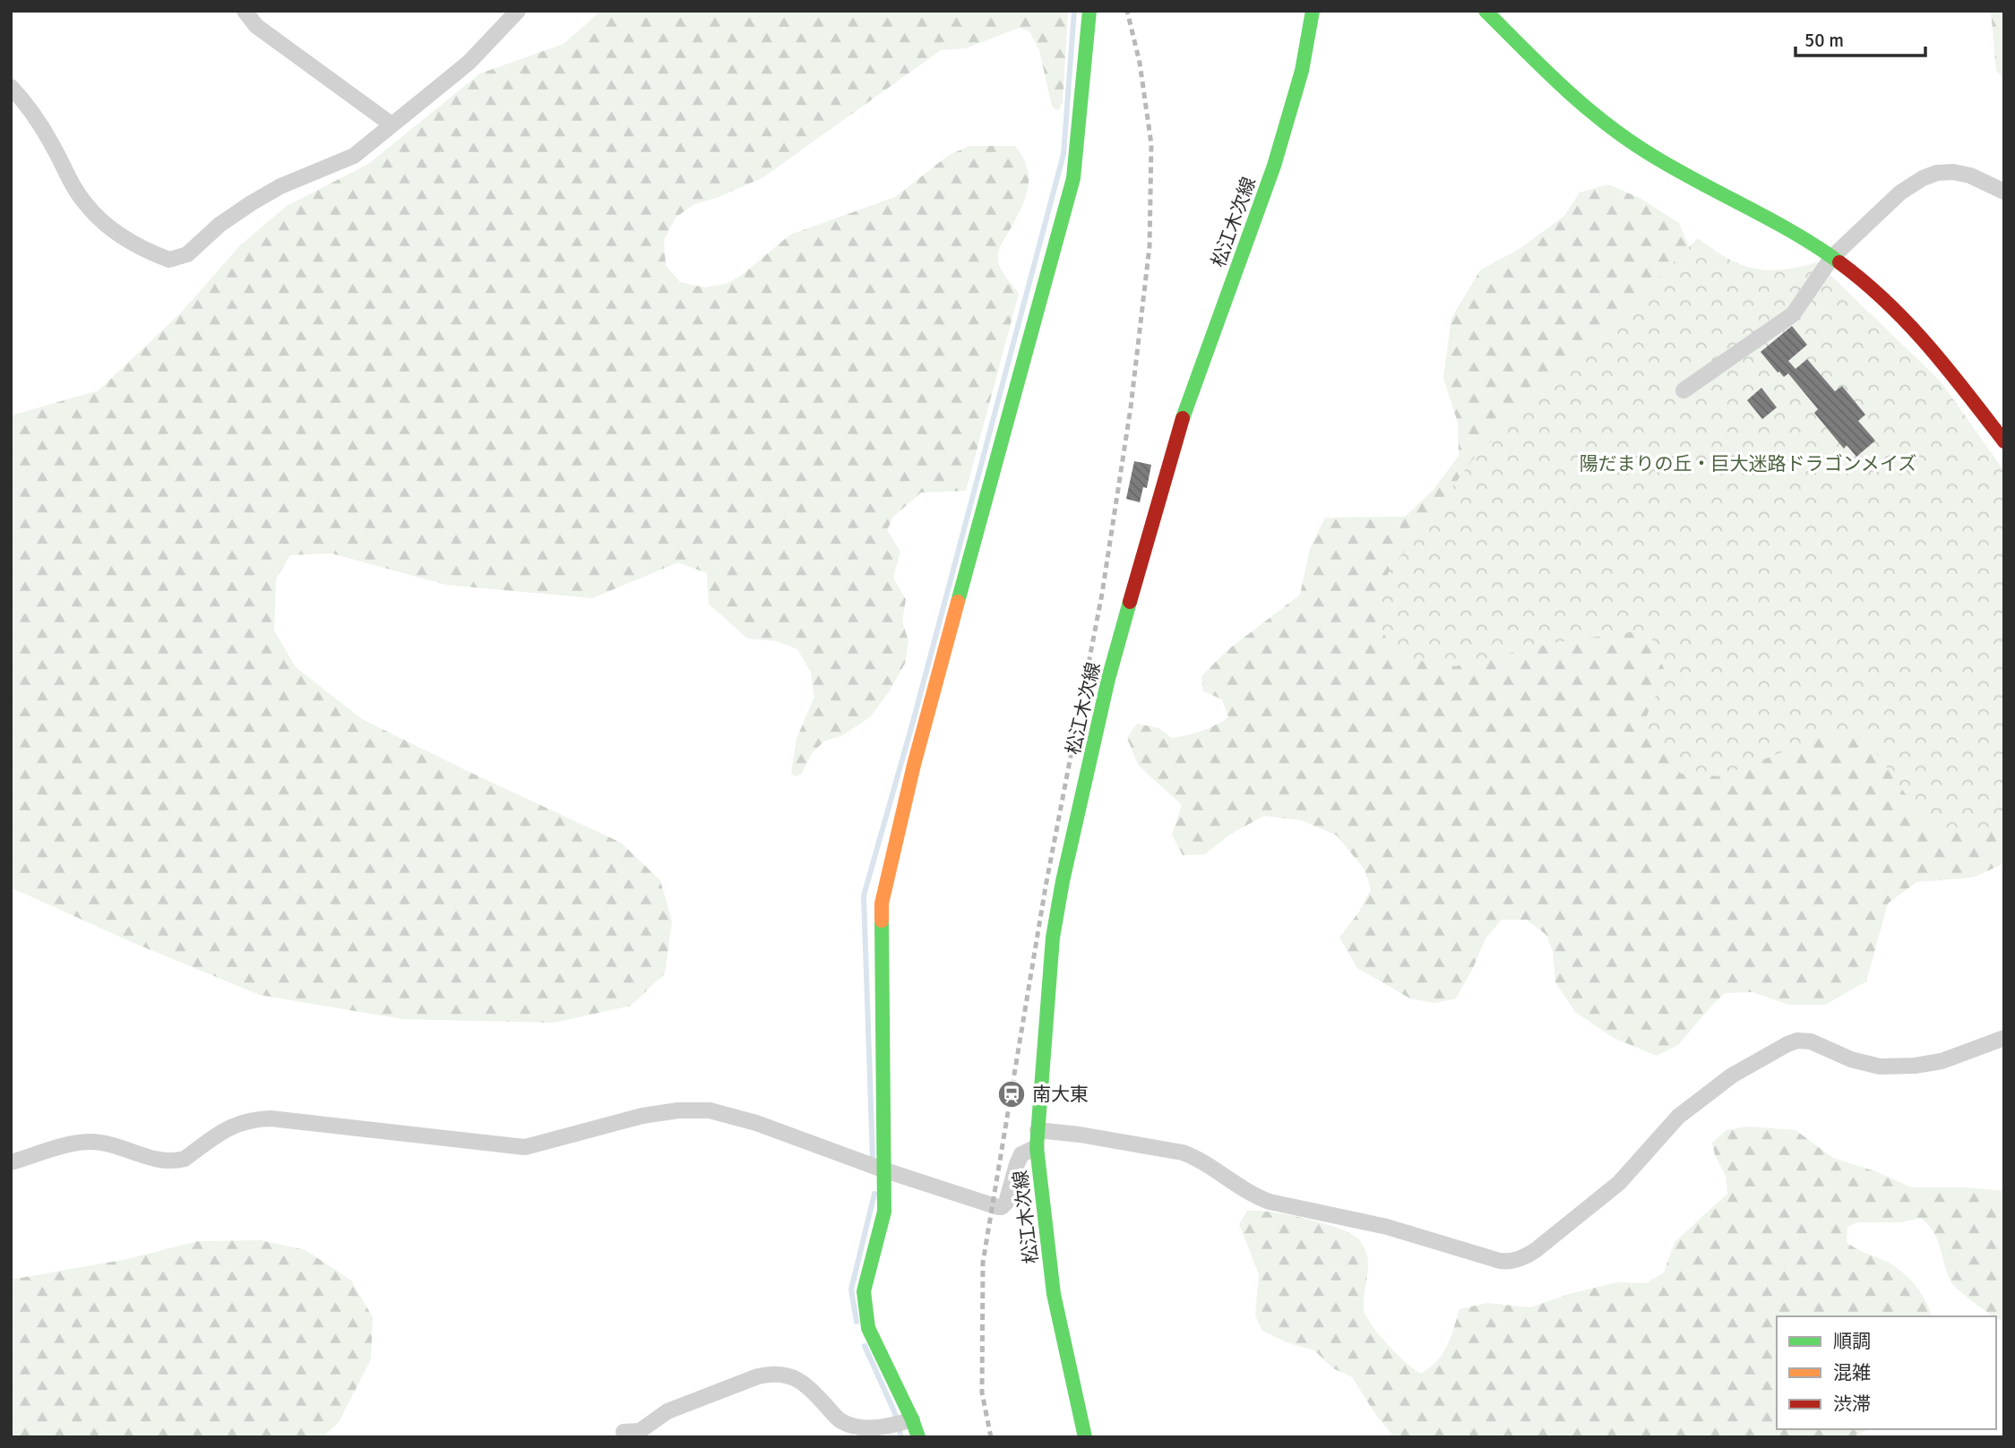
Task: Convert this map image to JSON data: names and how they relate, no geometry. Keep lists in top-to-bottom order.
{
  "streets": {
    "street": ["松江木次線"]
  },
  "parks": ["陽だまりの丘・巨大迷路ドラゴンメイズ"],
  "places": {
    "station": ["南大東"]
  },
  "legend": ["順調", "混雑", "渋滞"],
  "scale_bar": "50 m"
}
